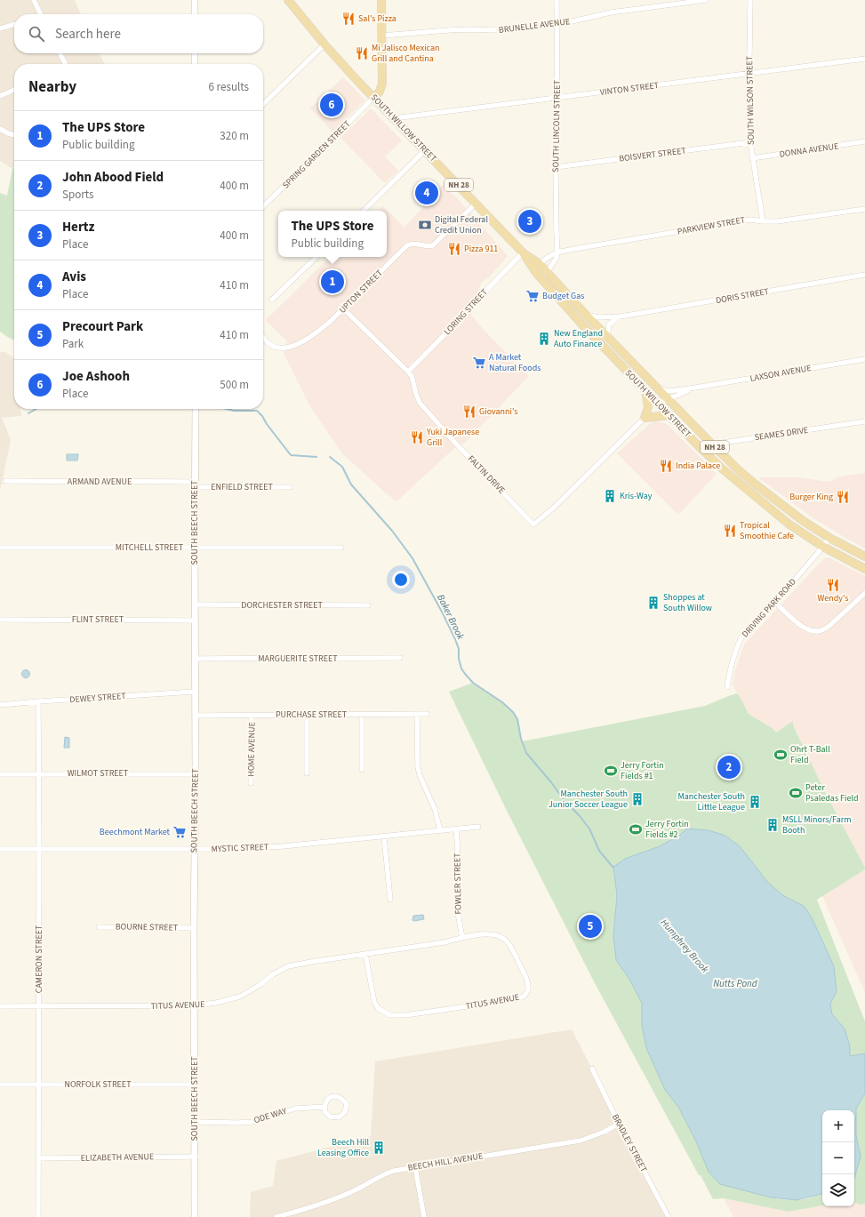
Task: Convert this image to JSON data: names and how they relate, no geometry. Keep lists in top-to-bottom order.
{
  "streets": {
    "main road": ["SOUTH WILLOW STREET", "NH 28"],
    "street": [
      "BRUNELLE AVENUE",
      "VINTON STREET",
      "SOUTH WILSON STREET",
      "SOUTH LINCOLN STREET",
      "DONNA AVENUE",
      "SPRING GARDEN STREET",
      "BOISVERT STREET",
      "PARKVIEW STREET",
      "UPTON STREET",
      "DORIS STREET",
      "LORING STREET",
      "LAXSON AVENUE",
      "SEAMES DRIVE",
      "FALTIN DRIVE",
      "ARMAND AVENUE",
      "ENFIELD STREET",
      "SOUTH BEECH STREET",
      "MITCHELL STREET",
      "DORCHESTER STREET",
      "DRIVING PARK ROAD",
      "FLINT STREET",
      "MARGUERITE STREET",
      "DEWEY STREET",
      "PURCHASE STREET",
      "HOME AVENUE",
      "WILMOT STREET",
      "MYSTIC STREET",
      "FOWLER STREET",
      "BOURNE STREET",
      "CAMERON STREET",
      "TITUS AVENUE",
      "NORFOLK STREET",
      "ODE WAY",
      "BRADLEY STREET",
      "ELIZABETH AVENUE",
      "BEECH HILL AVENUE"
    ]
  },
  "crossings": [
    ["BRUNELLE AVENUE", "SOUTH LINCOLN STREET"],
    ["VINTON STREET", "SOUTH WILSON STREET"],
    ["VINTON STREET", "SOUTH LINCOLN STREET"],
    ["VINTON STREET", "SOUTH WILLOW STREET"],
    ["SOUTH WILSON STREET", "DONNA AVENUE"],
    ["SOUTH WILSON STREET", "BOISVERT STREET"],
    ["SOUTH WILSON STREET", "PARKVIEW STREET"],
    ["SOUTH LINCOLN STREET", "SOUTH WILLOW STREET"],
    ["SOUTH LINCOLN STREET", "BOISVERT STREET"],
    ["SOUTH LINCOLN STREET", "PARKVIEW STREET"],
    ["SOUTH WILLOW STREET", "SPRING GARDEN STREET"],
    ["SOUTH WILLOW STREET", "UPTON STREET"],
    ["SOUTH WILLOW STREET", "DORIS STREET"],
    ["SOUTH WILLOW STREET", "LORING STREET"],
    ["SOUTH WILLOW STREET", "LAXSON AVENUE"],
    ["SOUTH WILLOW STREET", "SEAMES DRIVE"],
    ["SOUTH WILLOW STREET", "DRIVING PARK ROAD"],
    ["UPTON STREET", "FALTIN DRIVE"],
    ["LORING STREET", "FALTIN DRIVE"],
    ["ARMAND AVENUE", "ENFIELD STREET"],
    ["ARMAND AVENUE", "SOUTH BEECH STREET"],
    ["ENFIELD STREET", "SOUTH BEECH STREET"],
    ["SOUTH BEECH STREET", "MITCHELL STREET"],
    ["SOUTH BEECH STREET", "DORCHESTER STREET"],
    ["SOUTH BEECH STREET", "FLINT STREET"],
    ["SOUTH BEECH STREET", "MARGUERITE STREET"],
    ["SOUTH BEECH STREET", "DEWEY STREET"],
    ["SOUTH BEECH STREET", "PURCHASE STREET"],
    ["SOUTH BEECH STREET", "WILMOT STREET"],
    ["SOUTH BEECH STREET", "MYSTIC STREET"],
    ["SOUTH BEECH STREET", "BOURNE STREET"],
    ["SOUTH BEECH STREET", "TITUS AVENUE"],
    ["SOUTH BEECH STREET", "NORFOLK STREET"],
    ["SOUTH BEECH STREET", "ODE WAY"],
    ["SOUTH BEECH STREET", "ELIZABETH AVENUE"],
    ["DEWEY STREET", "CAMERON STREET"],
    ["PURCHASE STREET", "HOME AVENUE"],
    ["WILMOT STREET", "CAMERON STREET"],
    ["MYSTIC STREET", "FOWLER STREET"],
    ["MYSTIC STREET", "CAMERON STREET"],
    ["FOWLER STREET", "TITUS AVENUE"],
    ["CAMERON STREET", "TITUS AVENUE"],
    ["CAMERON STREET", "NORFOLK STREET"],
    ["CAMERON STREET", "ELIZABETH AVENUE"],
    ["BRADLEY STREET", "BEECH HILL AVENUE"]
  ],
  "water": ["Baker Brook", "Humphrey Brook", "Nutts Pond"],
  "places": {
    "restaurant": [
      "Sal's Pizza",
      "Mi Jalisco Mexican Grill and Cantina",
      "Pizza 911",
      "Giovanni's",
      "Yuki Japanese Grill",
      "India Palace",
      "Burger King",
      "Tropical Smoothie Cafe",
      "Wendy's"
    ],
    "bank": ["Digital Federal Credit Union"],
    "supermarket": ["Budget Gas", "A Market Natural Foods", "Beechmont Market"],
    "building": [
      "New England Auto Finance",
      "Kris-Way",
      "Shoppes at South Willow",
      "Manchester South Junior Soccer League",
      "Manchester South Little League",
      "MSLL Minors/Farm Booth",
      "Beech Hill Leasing Office"
    ],
    "sports": [
      "Ohrt T-Ball Field",
      "Jerry Fortin Fields #1",
      "Peter Psaledas Field",
      "Jerry Fortin Fields #2"
    ]
  },
  "page": {
    "search": "Search here",
    "heading": ["Nearby", "6 results"],
    "pins": [
      "6",
      "4",
      "3",
      "1",
      "2",
      "5"
    ],
    "list": [
      {
        "mark": "1",
        "name": "The UPS Store",
        "note": "Public building",
        "value": "320 m"
      },
      {
        "mark": "2",
        "name": "John Abood Field",
        "note": "Sports",
        "value": "400 m"
      },
      {
        "mark": "3",
        "name": "Hertz",
        "note": "Place",
        "value": "400 m"
      },
      {
        "mark": "4",
        "name": "Avis",
        "note": "Place",
        "value": "410 m"
      },
      {
        "mark": "5",
        "name": "Precourt Park",
        "note": "Park",
        "value": "410 m"
      },
      {
        "mark": "6",
        "name": "Joe Ashooh",
        "note": "Place",
        "value": "500 m"
      }
    ],
    "popup": ["The UPS Store", "Public building"],
    "map_buttons": ["+", "−"]
  }
}
